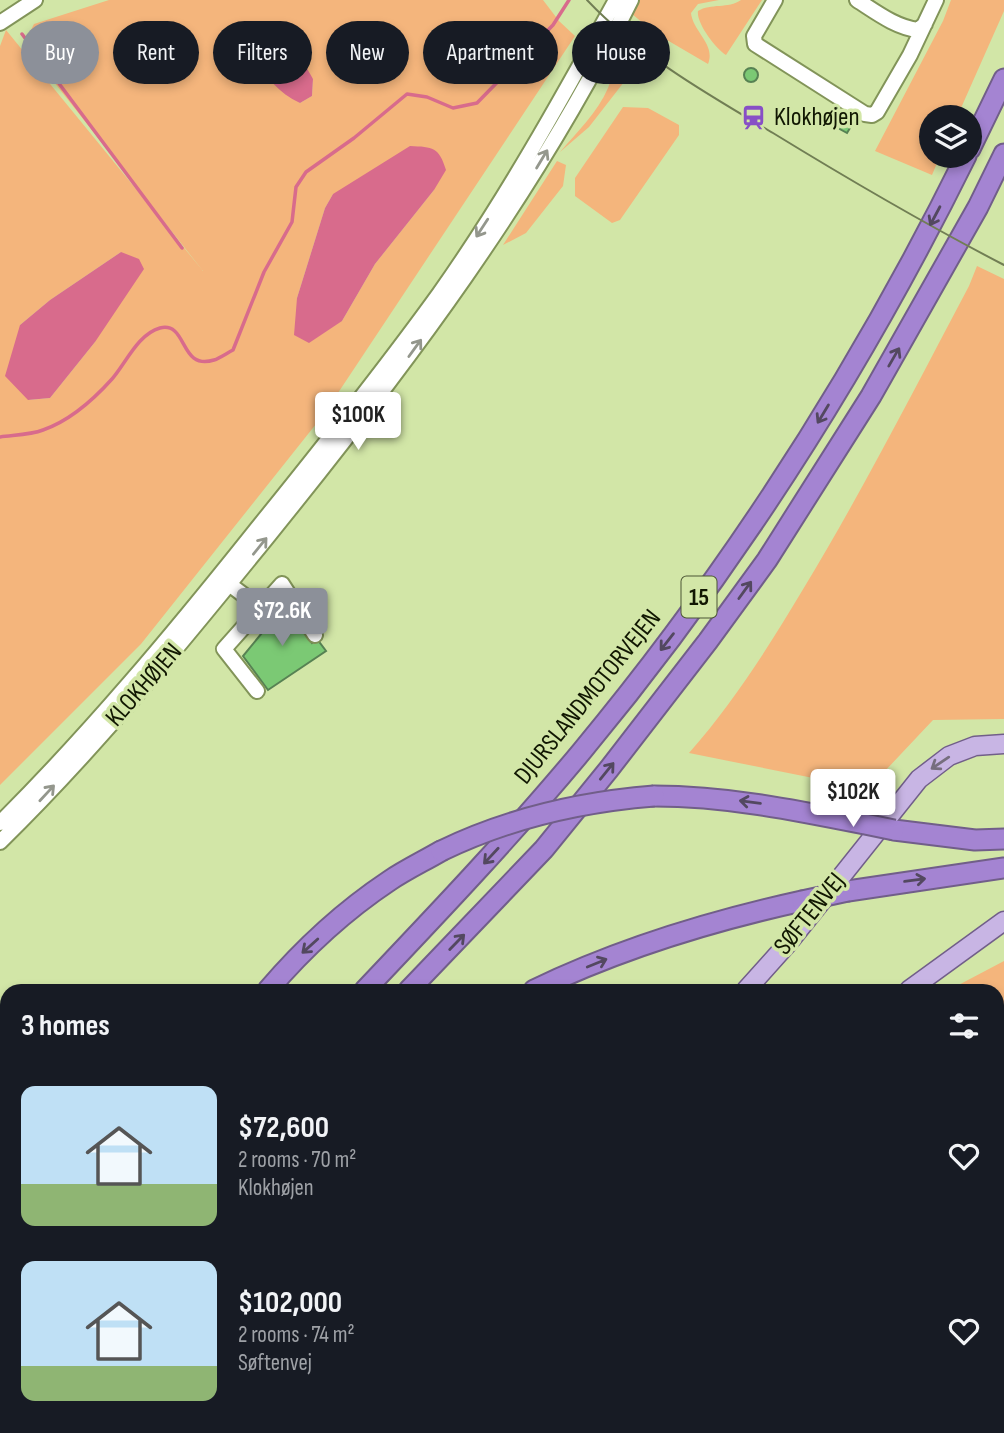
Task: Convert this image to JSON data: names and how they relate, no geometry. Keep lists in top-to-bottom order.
{
  "streets": {
    "highway": ["15", "DJURSLANDMOTORVEJEN"],
    "main road": ["SØFTENVEJ"],
    "street": ["KLOKHØJEN"]
  },
  "one_way": ["SØFTENVEJ"],
  "places": {
    "station": ["Klokhøjen"]
  },
  "page": {
    "chip": [
      "Buy",
      "Rent",
      "Filters",
      "New",
      "Apartment",
      "House"
    ],
    "price": ["$100K", "$72.6K", "$102K"],
    "heading": "3 homes",
    "list": [
      {
        "name": "$72,600",
        "note": "2 rooms · 70 m² · Klokhøjen"
      },
      {
        "name": "$102,000",
        "note": "2 rooms · 74 m² · Søftenvej"
      }
    ]
  }
}
